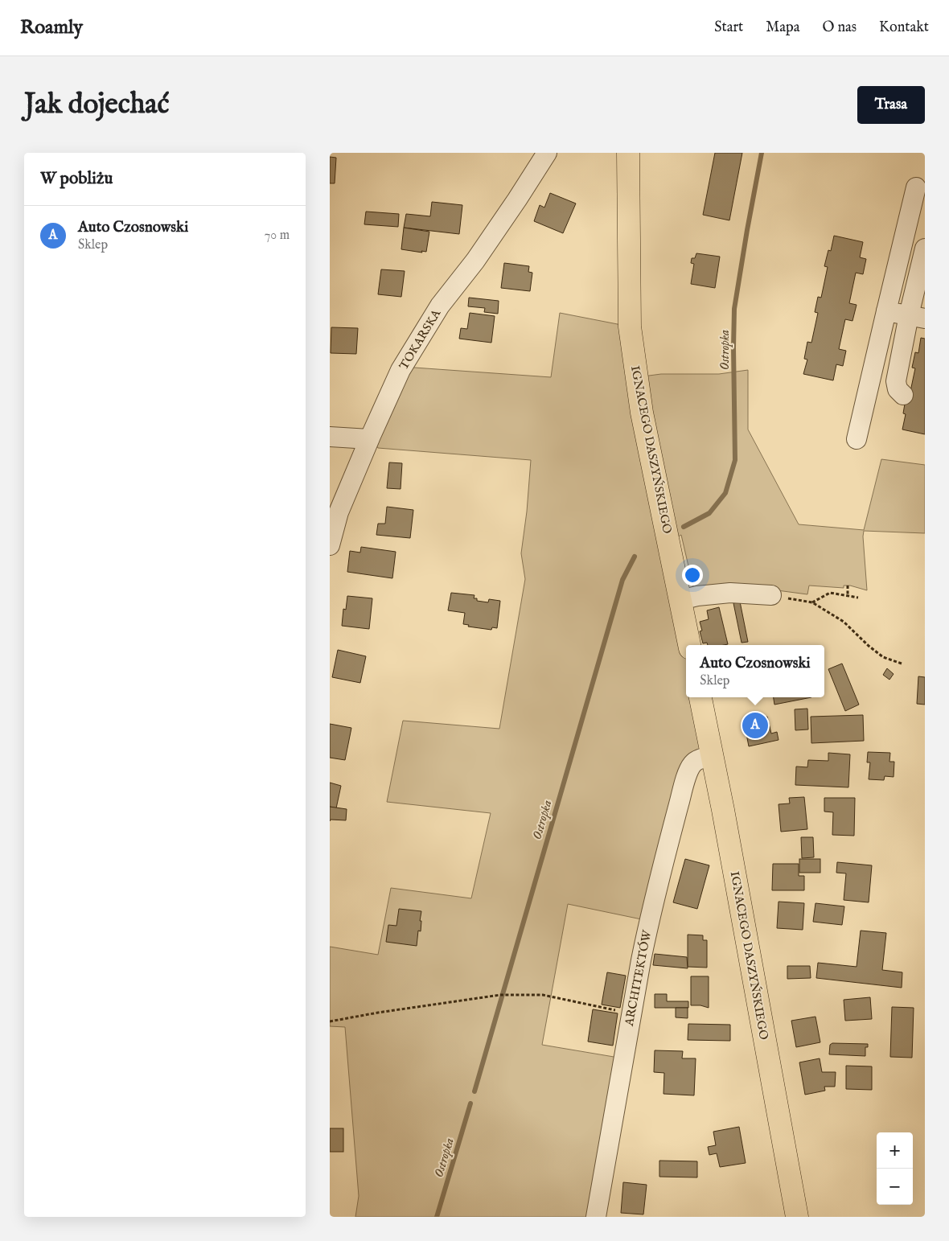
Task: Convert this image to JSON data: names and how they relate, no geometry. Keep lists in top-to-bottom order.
{
  "streets": {
    "main road": ["IGNACEGO DASZYŃSKIEGO"],
    "street": ["TOKARSKA", "ARCHITEKTÓW"]
  },
  "crossings": [
    ["IGNACEGO DASZYŃSKIEGO", "ARCHITEKTÓW"]
  ],
  "water": ["Ostropka"],
  "page": {
    "header": "Roamly",
    "nav": [
      "Start",
      "Mapa",
      "O nas",
      "Kontakt"
    ],
    "buttons": "Trasa",
    "title": "Jak dojechać",
    "heading": "W pobliżu",
    "list": [
      {
        "mark": "A",
        "name": "Auto Czosnowski",
        "note": "Sklep",
        "value": "70 m"
      }
    ],
    "popup": ["Auto Czosnowski", "Sklep"],
    "pins": "A",
    "map_buttons": ["+", "−"]
  }
}
